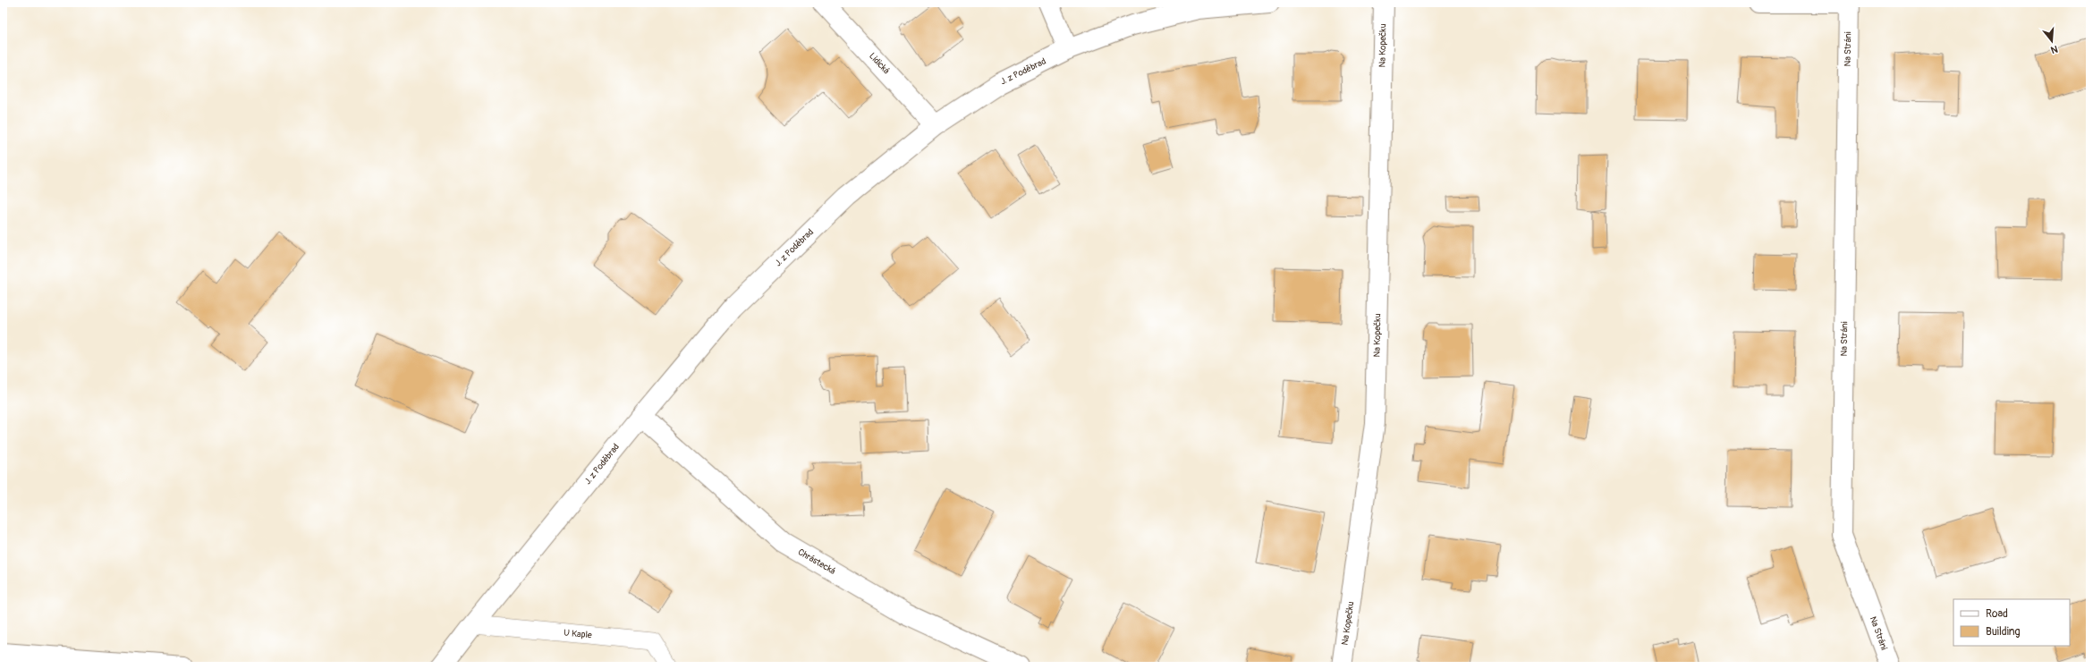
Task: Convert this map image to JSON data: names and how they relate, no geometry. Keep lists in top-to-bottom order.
{
  "streets": {
    "street": [
      "Na Kopečku",
      "Na Stráni",
      "Lidická",
      "J. z Poděbrad",
      "Chrástecká"
    ],
    "lane": ["U Kaple"]
  },
  "crossings": [
    ["Lidická", "J. z Poděbrad"],
    ["J. z Poděbrad", "Chrástecká"],
    ["J. z Poděbrad", "U Kaple"]
  ],
  "legend": ["Road", "Building"],
  "north": "bottom"
}
